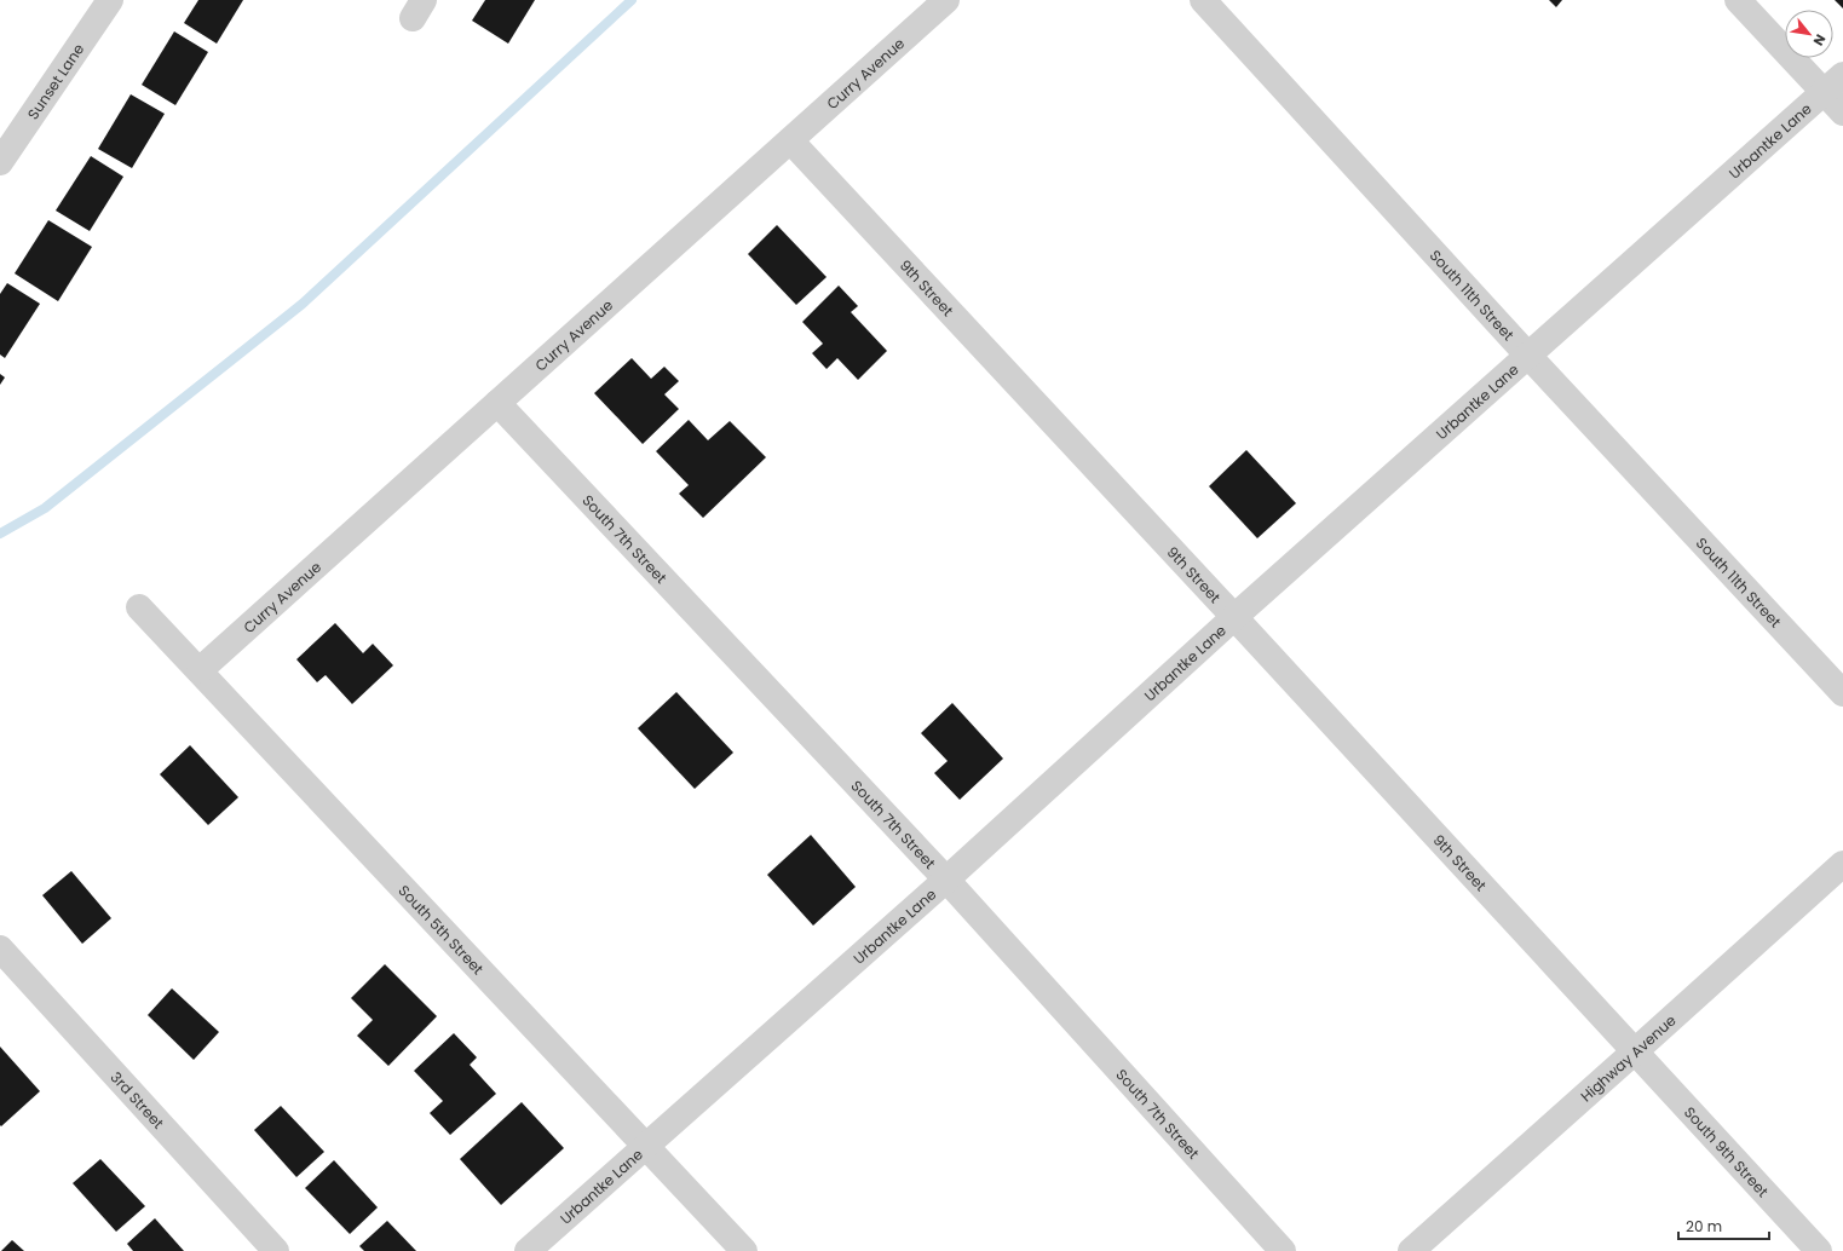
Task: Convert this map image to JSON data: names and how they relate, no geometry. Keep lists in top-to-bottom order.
{
  "streets": {
    "street": [
      "Curry Avenue",
      "Sunset Lane",
      "Urbantke Lane",
      "9th Street",
      "South 11th Street",
      "South 7th Street",
      "South 5th Street",
      "Highway Avenue",
      "3rd Street",
      "South 9th Street"
    ]
  },
  "crossings": [
    ["Curry Avenue", "9th Street"],
    ["Curry Avenue", "South 7th Street"],
    ["Curry Avenue", "South 5th Street"],
    ["Urbantke Lane", "9th Street"],
    ["Urbantke Lane", "South 11th Street"],
    ["Urbantke Lane", "South 7th Street"],
    ["Urbantke Lane", "South 5th Street"],
    ["9th Street", "Highway Avenue"],
    ["9th Street", "South 9th Street"],
    ["Highway Avenue", "South 9th Street"]
  ],
  "scale_bar": "20 m",
  "north": "bottom right"
}
